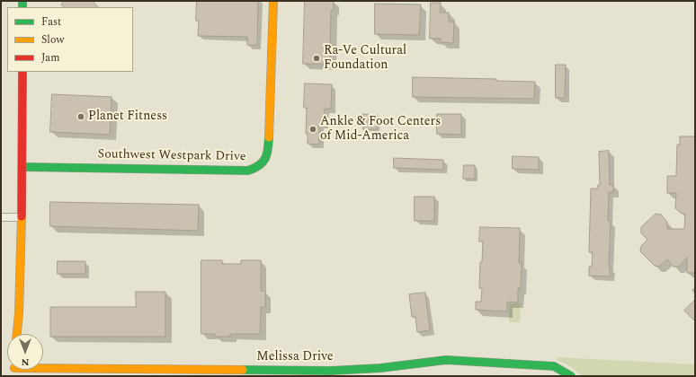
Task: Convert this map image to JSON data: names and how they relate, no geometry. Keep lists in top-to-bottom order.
{
  "streets": {
    "street": ["Southwest Westpark Drive", "Melissa Drive"]
  },
  "places": ["Ra-Ve Cultural Foundation", "Planet Fitness", "Ankle & Foot Centers of Mid-America"],
  "legend": ["Fast", "Slow", "Jam"],
  "north": "bottom"
}
